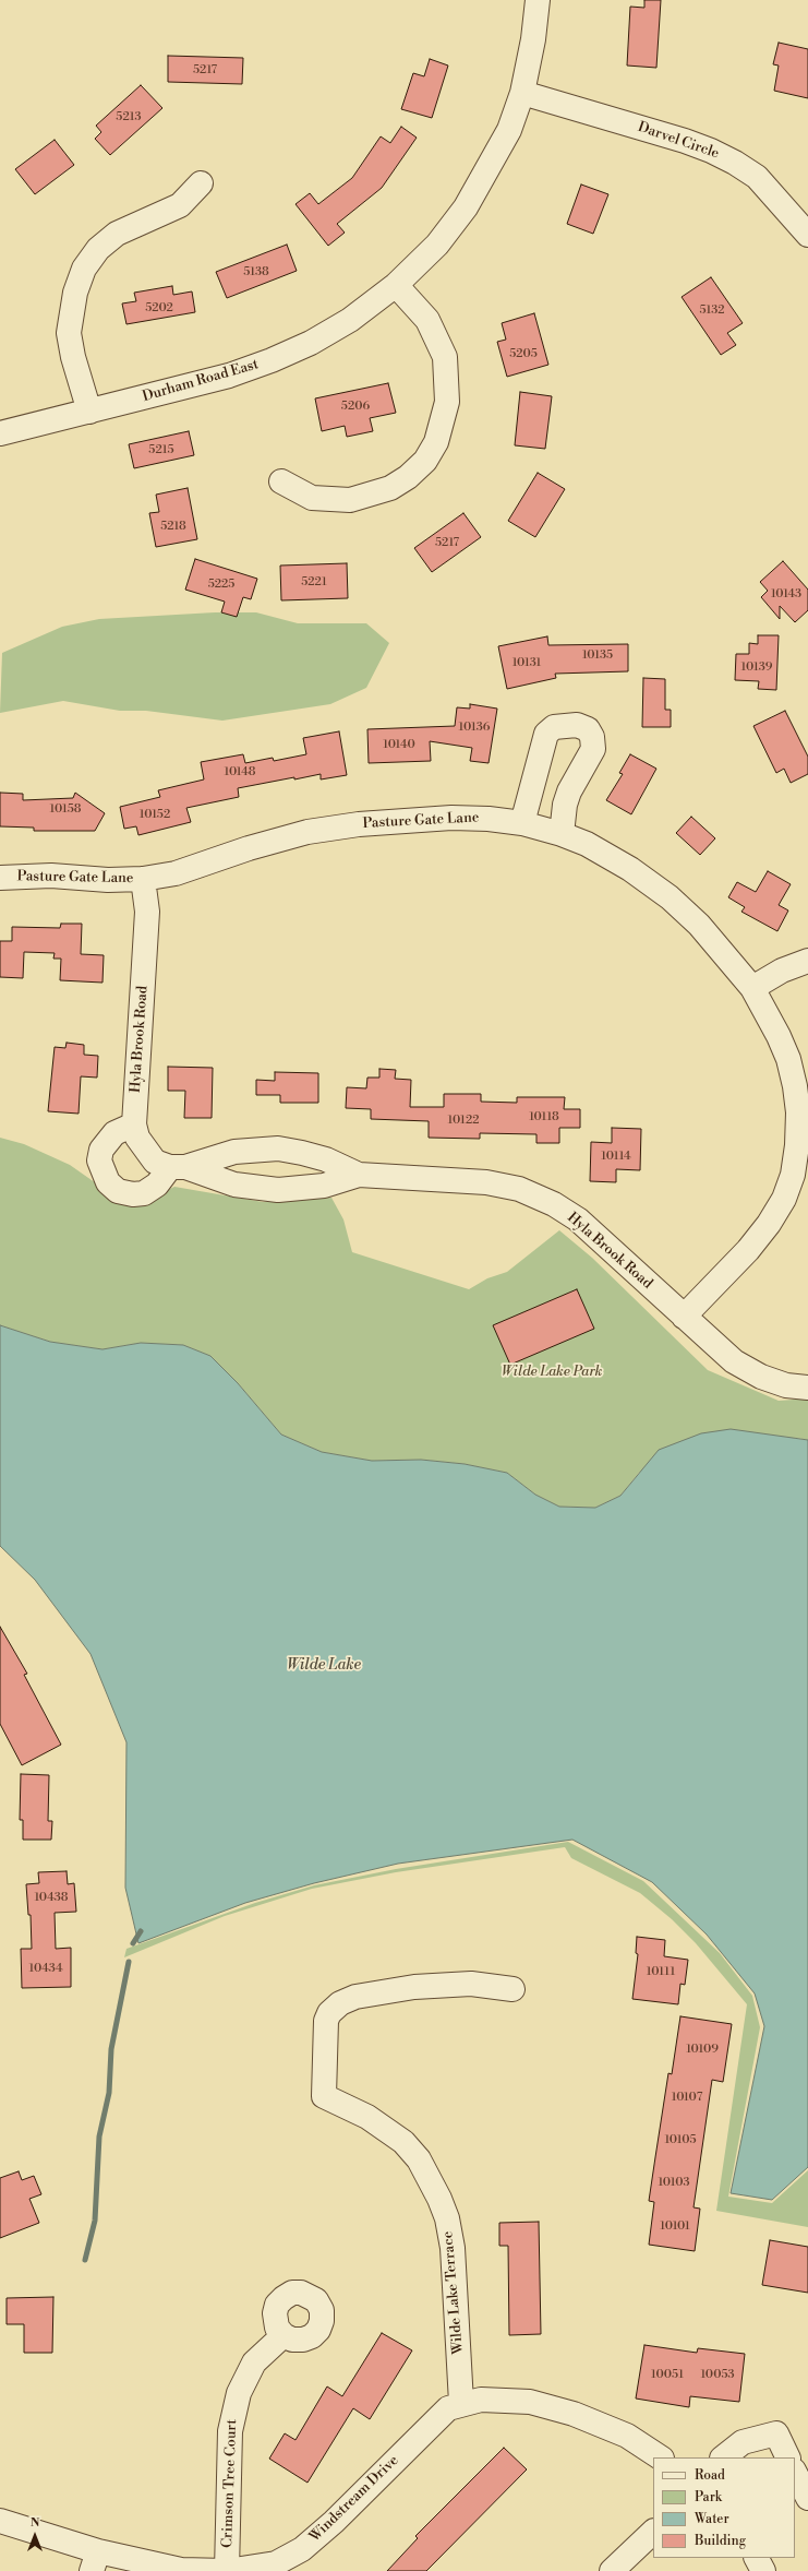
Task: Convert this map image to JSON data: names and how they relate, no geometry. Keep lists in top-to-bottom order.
{
  "streets": {
    "street": [
      "Darvel Circle",
      "Durham Road East",
      "Pasture Gate Lane",
      "Hyla Brook Road",
      "Wilde Lake Terrace",
      "Crimson Tree Court",
      "Windstream Drive"
    ]
  },
  "crossings": [
    ["Darvel Circle", "Durham Road East"],
    ["Pasture Gate Lane", "Hyla Brook Road"],
    ["Wilde Lake Terrace", "Windstream Drive"],
    ["Crimson Tree Court", "Windstream Drive"]
  ],
  "water": ["Wilde Lake"],
  "parks": ["Wilde Lake Park"],
  "house_numbers": [
    "5217",
    "5213",
    "5138",
    "5202",
    "5132",
    "5205",
    "5206",
    "5215",
    "5218",
    "5217",
    "5221",
    "5225",
    "10143",
    "10135",
    "10131",
    "10139",
    "10136",
    "10140",
    "10148",
    "10158",
    "10152",
    "10118",
    "10122",
    "10114",
    "10438",
    "10434",
    "10111",
    "10109",
    "10107",
    "10105",
    "10103",
    "10101",
    "10051",
    "10053"
  ],
  "legend": [
    "Road",
    "Park",
    "Water",
    "Building"
  ],
  "north": "top"
}
